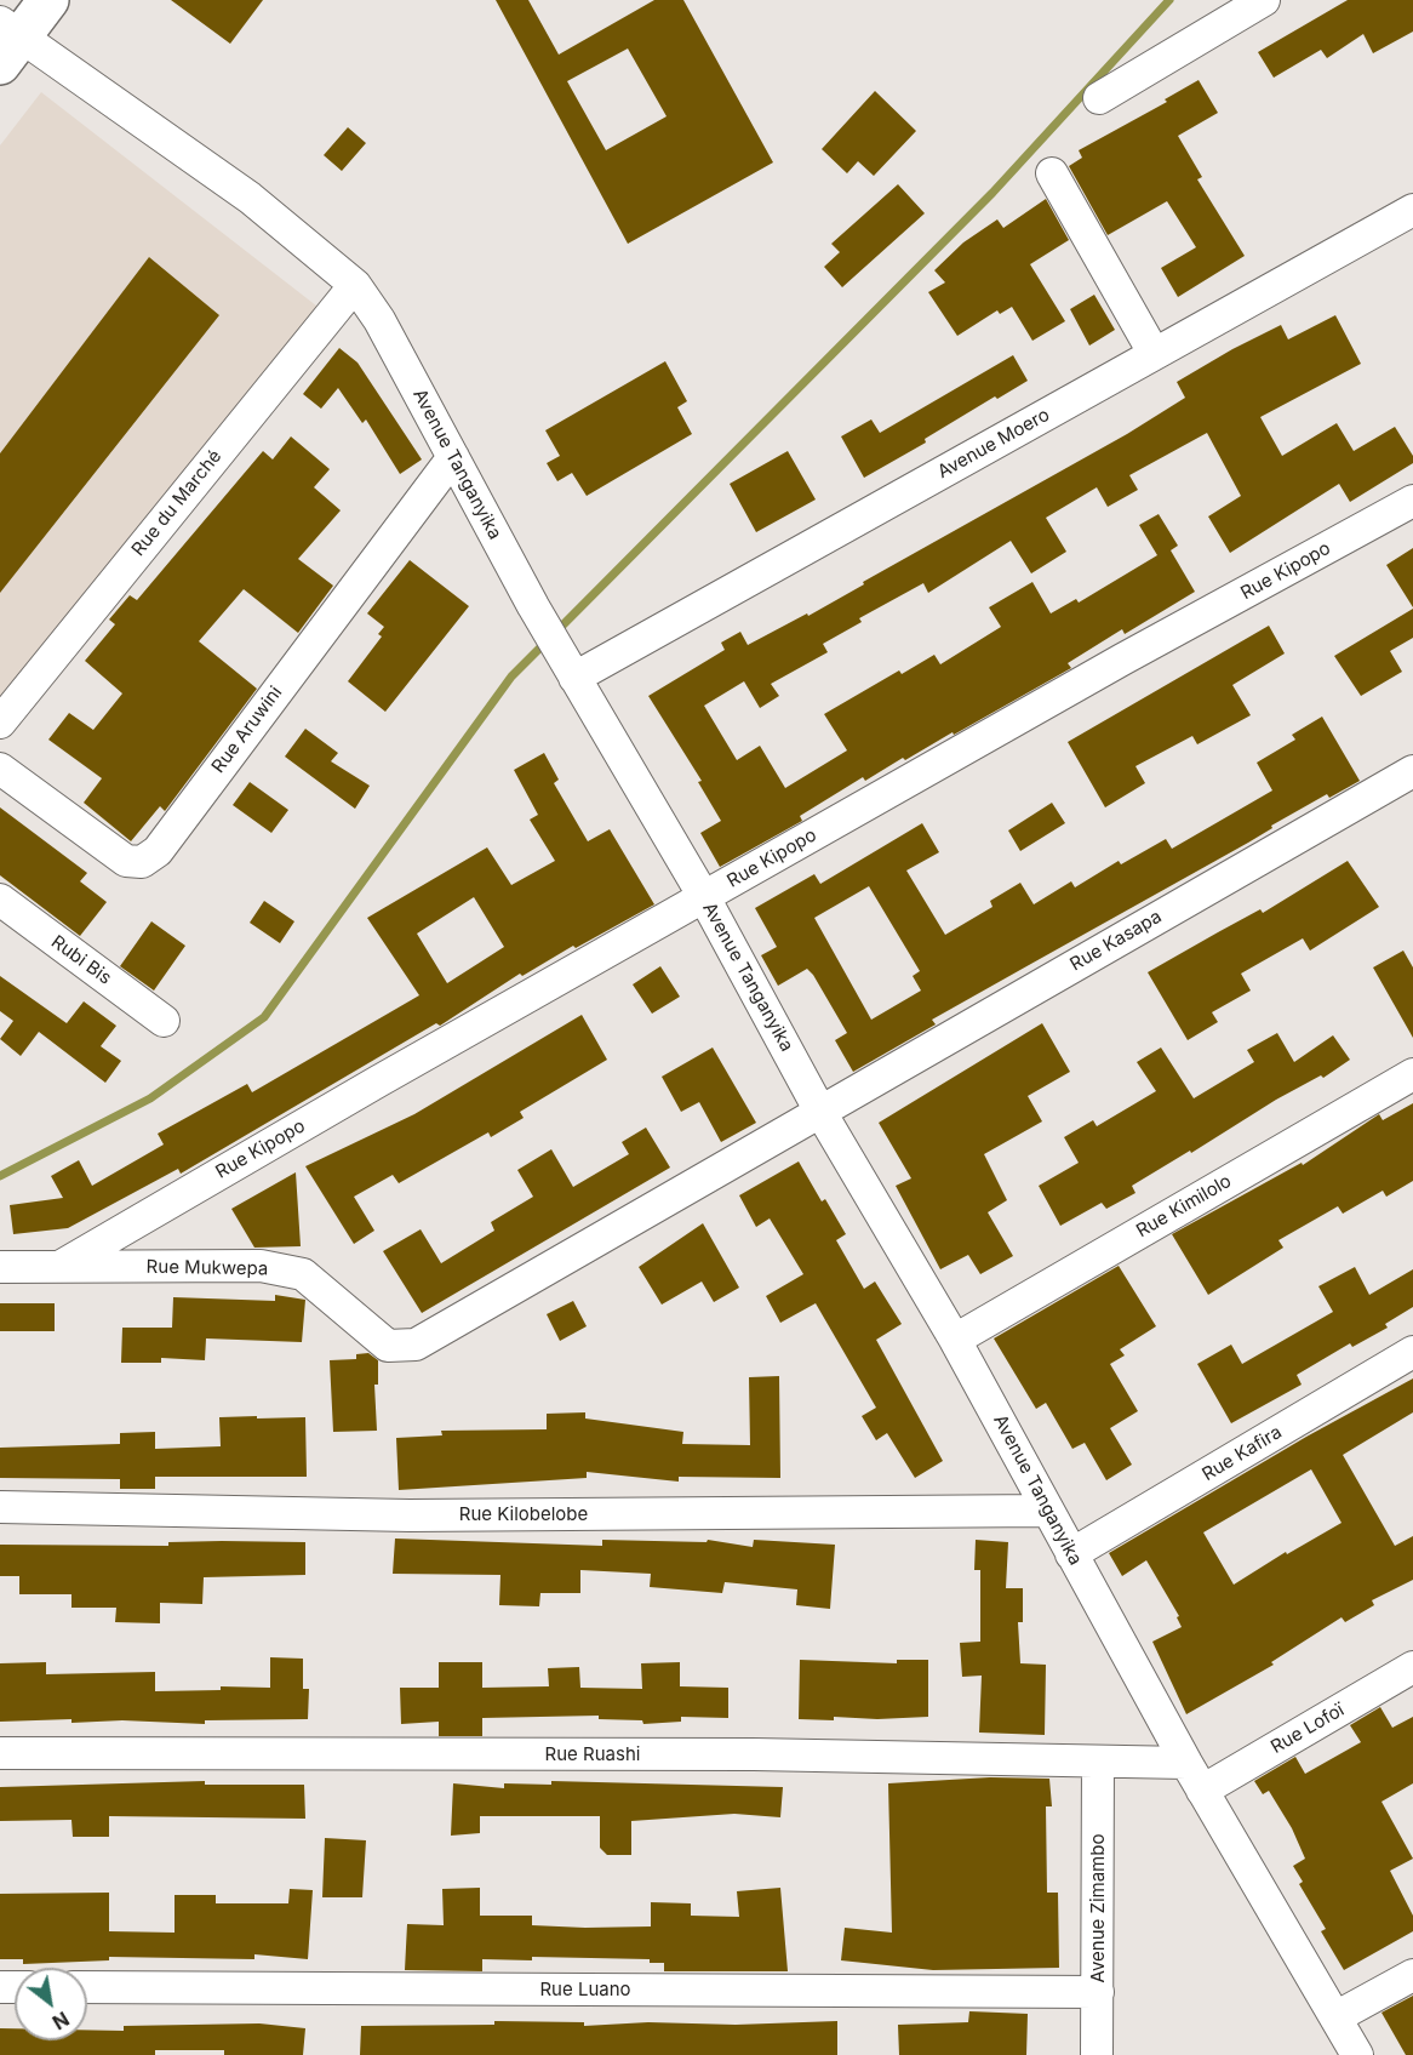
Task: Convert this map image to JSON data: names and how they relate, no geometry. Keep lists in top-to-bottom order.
{
  "streets": {
    "street": [
      "Avenue Moero",
      "Avenue Tanganyika",
      "Rue du Marché",
      "Rue Kipopo",
      "Rue Aruwini",
      "Rue Kasapa",
      "Rubi Bis",
      "Rue Kimilolo",
      "Rue Mukwepa",
      "Rue Kafira",
      "Rue Kilobelobe",
      "Rue Lofoï",
      "Rue Ruashi",
      "Avenue Zimambo",
      "Rue Luano"
    ]
  },
  "crossings": [
    ["Avenue Moero", "Avenue Tanganyika"],
    ["Avenue Tanganyika", "Rue du Marché"],
    ["Avenue Tanganyika", "Rue Kipopo"],
    ["Avenue Tanganyika", "Rue Aruwini"],
    ["Avenue Tanganyika", "Rue Kasapa"],
    ["Avenue Tanganyika", "Rue Kimilolo"],
    ["Avenue Tanganyika", "Rue Kafira"],
    ["Avenue Tanganyika", "Rue Kilobelobe"],
    ["Avenue Tanganyika", "Rue Lofoï"],
    ["Avenue Tanganyika", "Rue Ruashi"],
    ["Rue Kipopo", "Rue Mukwepa"],
    ["Rue Kasapa", "Rue Mukwepa"],
    ["Rue Ruashi", "Avenue Zimambo"],
    ["Avenue Zimambo", "Rue Luano"]
  ],
  "north": "bottom right"
}
